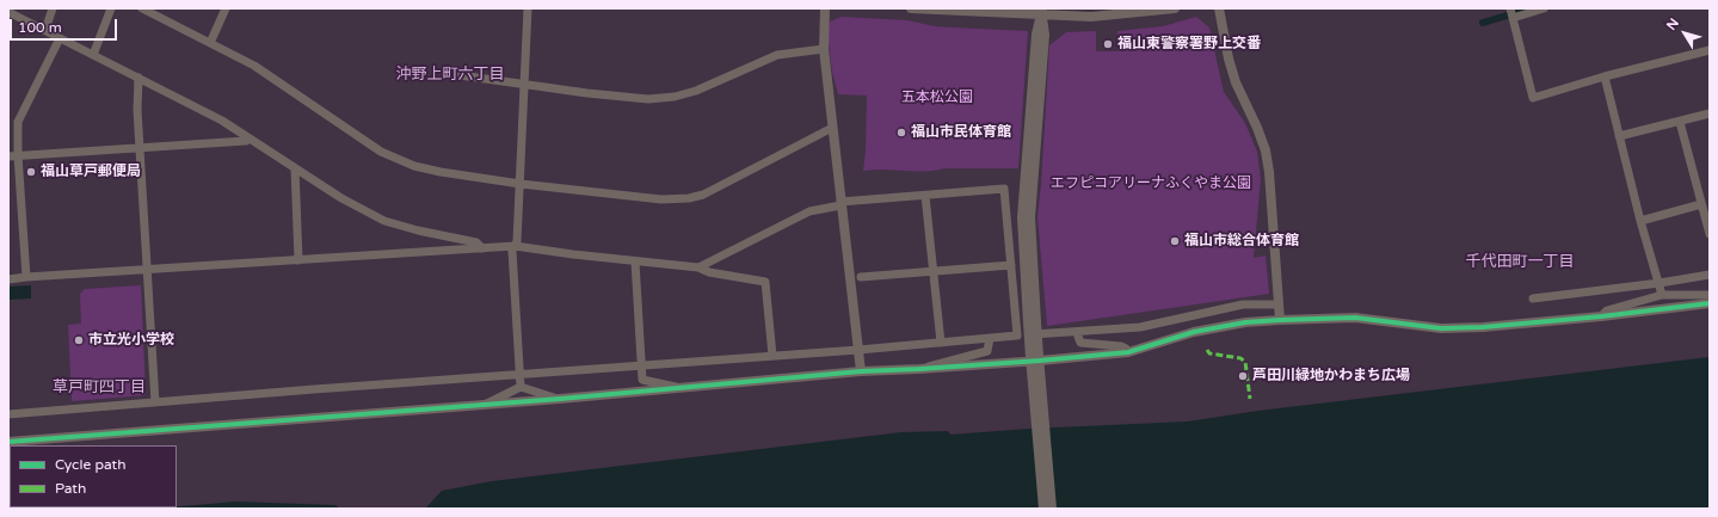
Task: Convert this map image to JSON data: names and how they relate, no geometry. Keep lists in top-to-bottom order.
{
  "districts": ["沖野上町六丁目", "千代田町一丁目", "草戸町四丁目"],
  "parks": ["五本松公園", "エフピコアリーナふくやま公園"],
  "places": [
    "福山東警察署野上交番",
    "福山市民体育館",
    "福山草戸郵便局",
    "福山市総合体育館",
    "市立光小学校",
    "芦田川緑地かわまち広場"
  ],
  "legend": ["Cycle path", "Path"],
  "scale_bar": "100 m",
  "north": "top left"
}
